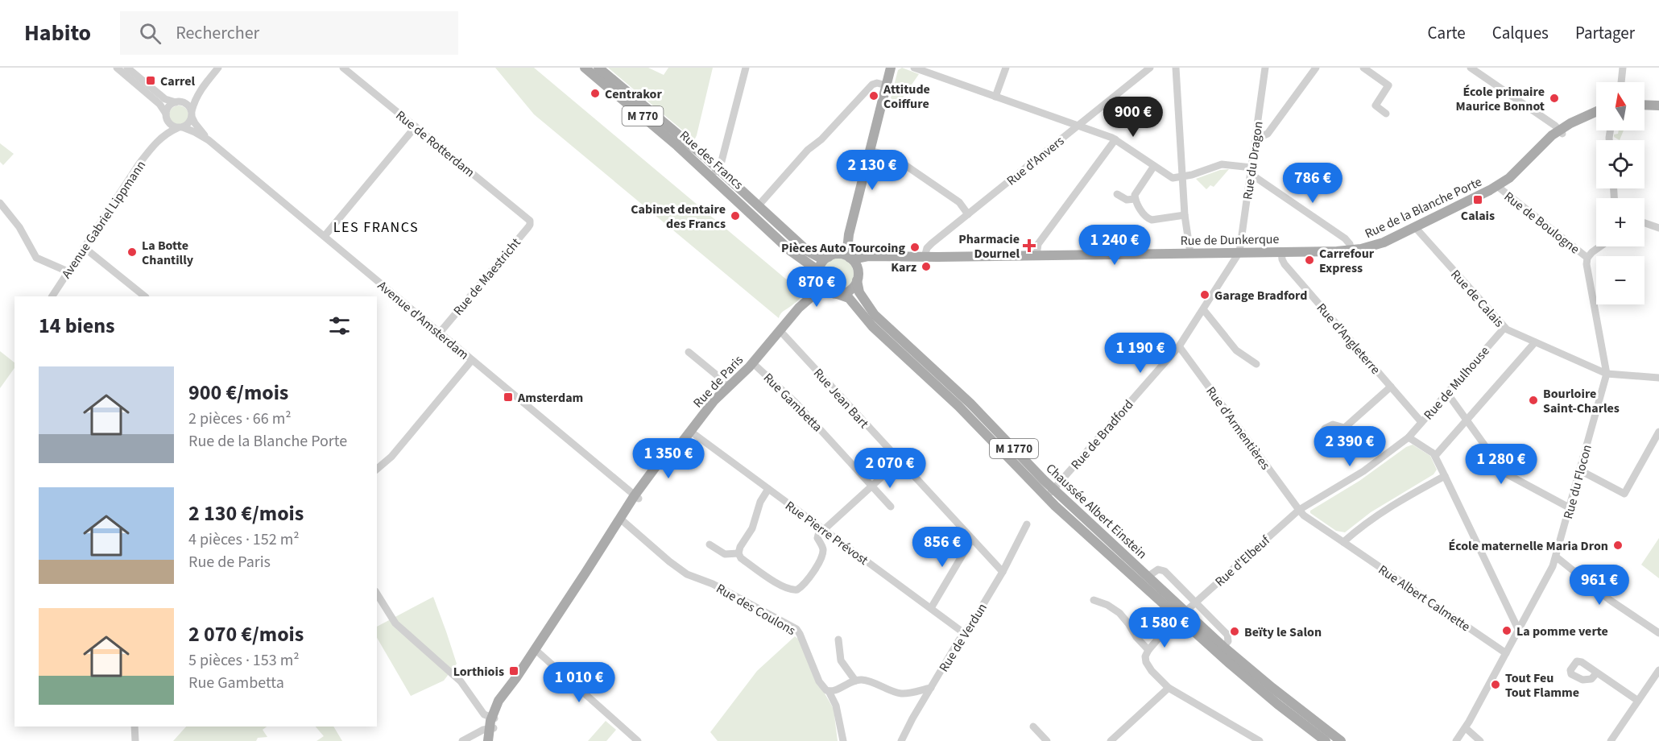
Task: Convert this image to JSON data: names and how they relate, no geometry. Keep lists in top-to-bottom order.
{
  "streets": {
    "main road": [
      "M 770",
      "Rue des Francs",
      "Rue de la Blanche Porte",
      "Rue de Dunkerque",
      "Rue de Paris",
      "M 1770",
      "Chaussée Albert Einstein"
    ],
    "street": [
      "Rue de Rotterdam",
      "Rue d'Anvers",
      "Rue du Dragon",
      "Avenue Gabriel Lippmann",
      "Rue de Boulogne",
      "Rue de Maestricht",
      "Rue de Calais",
      "Avenue d'Amsterdam",
      "Rue d'Angleterre",
      "Rue de Mulhouse",
      "Rue Jean Bart",
      "Rue Gambetta",
      "Rue d'Armentières",
      "Rue de Bradford",
      "Rue du Flocon",
      "Rue Pierre Prévost",
      "Rue d'Elbeuf",
      "Rue Albert Calmette",
      "Rue des Coulons",
      "Rue de Verdun"
    ]
  },
  "crossings": [
    ["Rue de Rotterdam", "Rue de Maestricht"],
    ["Rue des Francs", "Rue de Dunkerque"],
    ["Rue des Francs", "Rue de Paris"],
    ["Rue des Francs", "Chaussée Albert Einstein"],
    ["Rue d'Anvers", "Rue de Dunkerque"],
    ["Rue du Dragon", "Rue de la Blanche Porte"],
    ["Rue du Dragon", "Rue de Dunkerque"],
    ["Rue du Dragon", "Rue de Bradford"],
    ["Rue de la Blanche Porte", "Rue de Boulogne"],
    ["Rue de la Blanche Porte", "Rue de Dunkerque"],
    ["Rue de la Blanche Porte", "Rue de Calais"],
    ["Avenue Gabriel Lippmann", "Avenue d'Amsterdam"],
    ["Rue de Boulogne", "Rue du Flocon"],
    ["Rue de Dunkerque", "Rue d'Angleterre"],
    ["Rue de Dunkerque", "Rue de Paris"],
    ["Rue de Dunkerque", "Rue de Bradford"],
    ["Rue de Dunkerque", "Chaussée Albert Einstein"],
    ["Rue de Maestricht", "Avenue d'Amsterdam"],
    ["Rue de Calais", "Rue de Mulhouse"],
    ["Rue de Calais", "Rue du Flocon"],
    ["Avenue d'Amsterdam", "Rue de Paris"],
    ["Rue d'Angleterre", "Rue de Mulhouse"],
    ["Rue de Paris", "Rue Jean Bart"],
    ["Rue de Paris", "Rue Gambetta"],
    ["Rue de Paris", "Chaussée Albert Einstein"],
    ["Rue de Paris", "Rue Pierre Prévost"],
    ["Rue de Paris", "Rue des Coulons"],
    ["Rue de Mulhouse", "Rue d'Armentières"],
    ["Rue de Mulhouse", "Rue d'Elbeuf"],
    ["Rue Jean Bart", "Rue de Verdun"],
    ["Rue d'Armentières", "Rue de Bradford"],
    ["Rue d'Armentières", "Rue d'Elbeuf"],
    ["Rue d'Armentières", "Rue Albert Calmette"],
    ["Rue de Bradford", "Chaussée Albert Einstein"],
    ["Rue du Flocon", "Rue Albert Calmette"],
    ["Chaussée Albert Einstein", "Rue d'Elbeuf"],
    ["Rue Pierre Prévost", "Rue de Verdun"]
  ],
  "districts": ["LES FRANCS"],
  "places": {
    "transit": [
      "Carrel",
      "Calais",
      "Amsterdam",
      "Lorthiois"
    ],
    "other": [
      "Centrakor",
      "Attitude Coiffure",
      "École primaire Maurice Bonnot",
      "Cabinet dentaire des Francs",
      "Pièces Auto Tourcoing",
      "La Botte Chantilly",
      "Carrefour Express",
      "Karz",
      "Garage Bradford",
      "Bourloire Saint-Charles",
      "École maternelle Maria Dron",
      "La pomme verte",
      "Beïty le Salon",
      "Tout Feu Tout Flamme"
    ],
    "health": ["Pharmacie Dournel"]
  },
  "north": "top",
  "page": {
    "header": "Habito",
    "search": "Rechercher",
    "nav": ["Carte", "Calques", "Partager"],
    "map_buttons": ["+", "−"],
    "price": [
      "900 €",
      "2 130 €",
      "786 €",
      "1 240 €",
      "870 €",
      "1 190 €",
      "2 390 €",
      "1 350 €",
      "1 280 €",
      "2 070 €",
      "856 €",
      "961 €",
      "1 580 €",
      "1 010 €"
    ],
    "heading": "14 biens",
    "list": [
      {
        "name": "900 €/mois",
        "note": "2 pièces · 66 m² · Rue de la Blanche Porte"
      },
      {
        "name": "2 130 €/mois",
        "note": "4 pièces · 152 m² · Rue de Paris"
      },
      {
        "name": "2 070 €/mois",
        "note": "5 pièces · 153 m² · Rue Gambetta"
      }
    ]
  }
}
